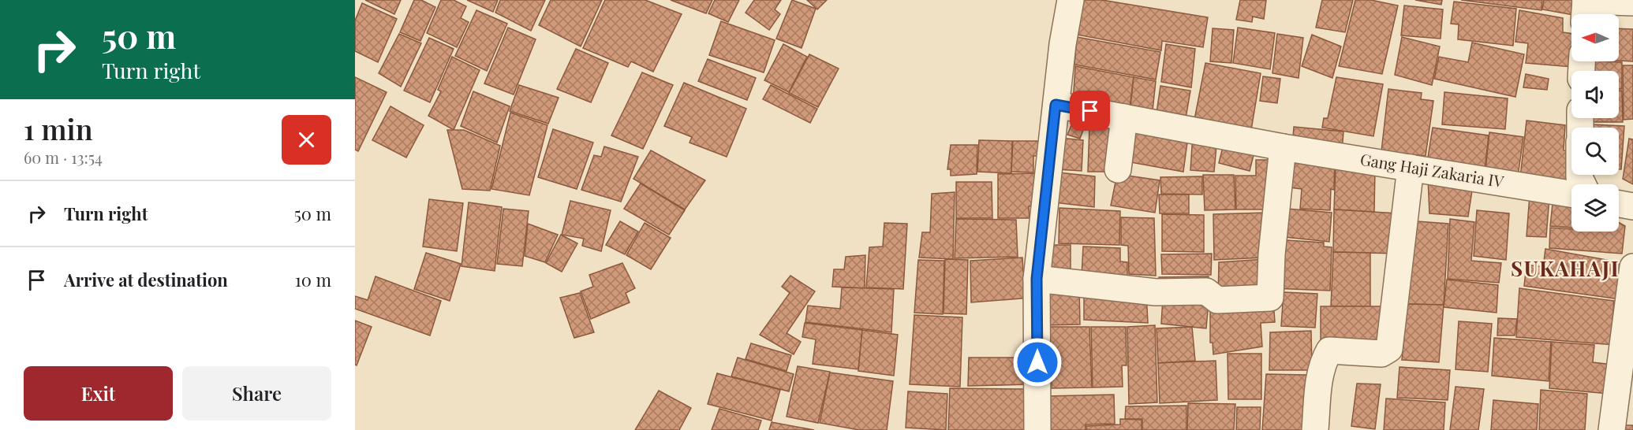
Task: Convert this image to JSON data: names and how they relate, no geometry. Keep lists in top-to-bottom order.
{
  "streets": {
    "street": ["Gang Haji Zakaria IV"]
  },
  "districts": ["SUKAHAJI"],
  "north": "left",
  "page": {
    "turn": ["50 m", "Turn right"],
    "heading": ["1 min", "60 m · 13:54"],
    "list": [
      {
        "name": "Turn right",
        "value": "50 m"
      },
      {
        "name": "Arrive at destination",
        "value": "10 m"
      }
    ],
    "buttons": ["Exit", "Share"]
  }
}
